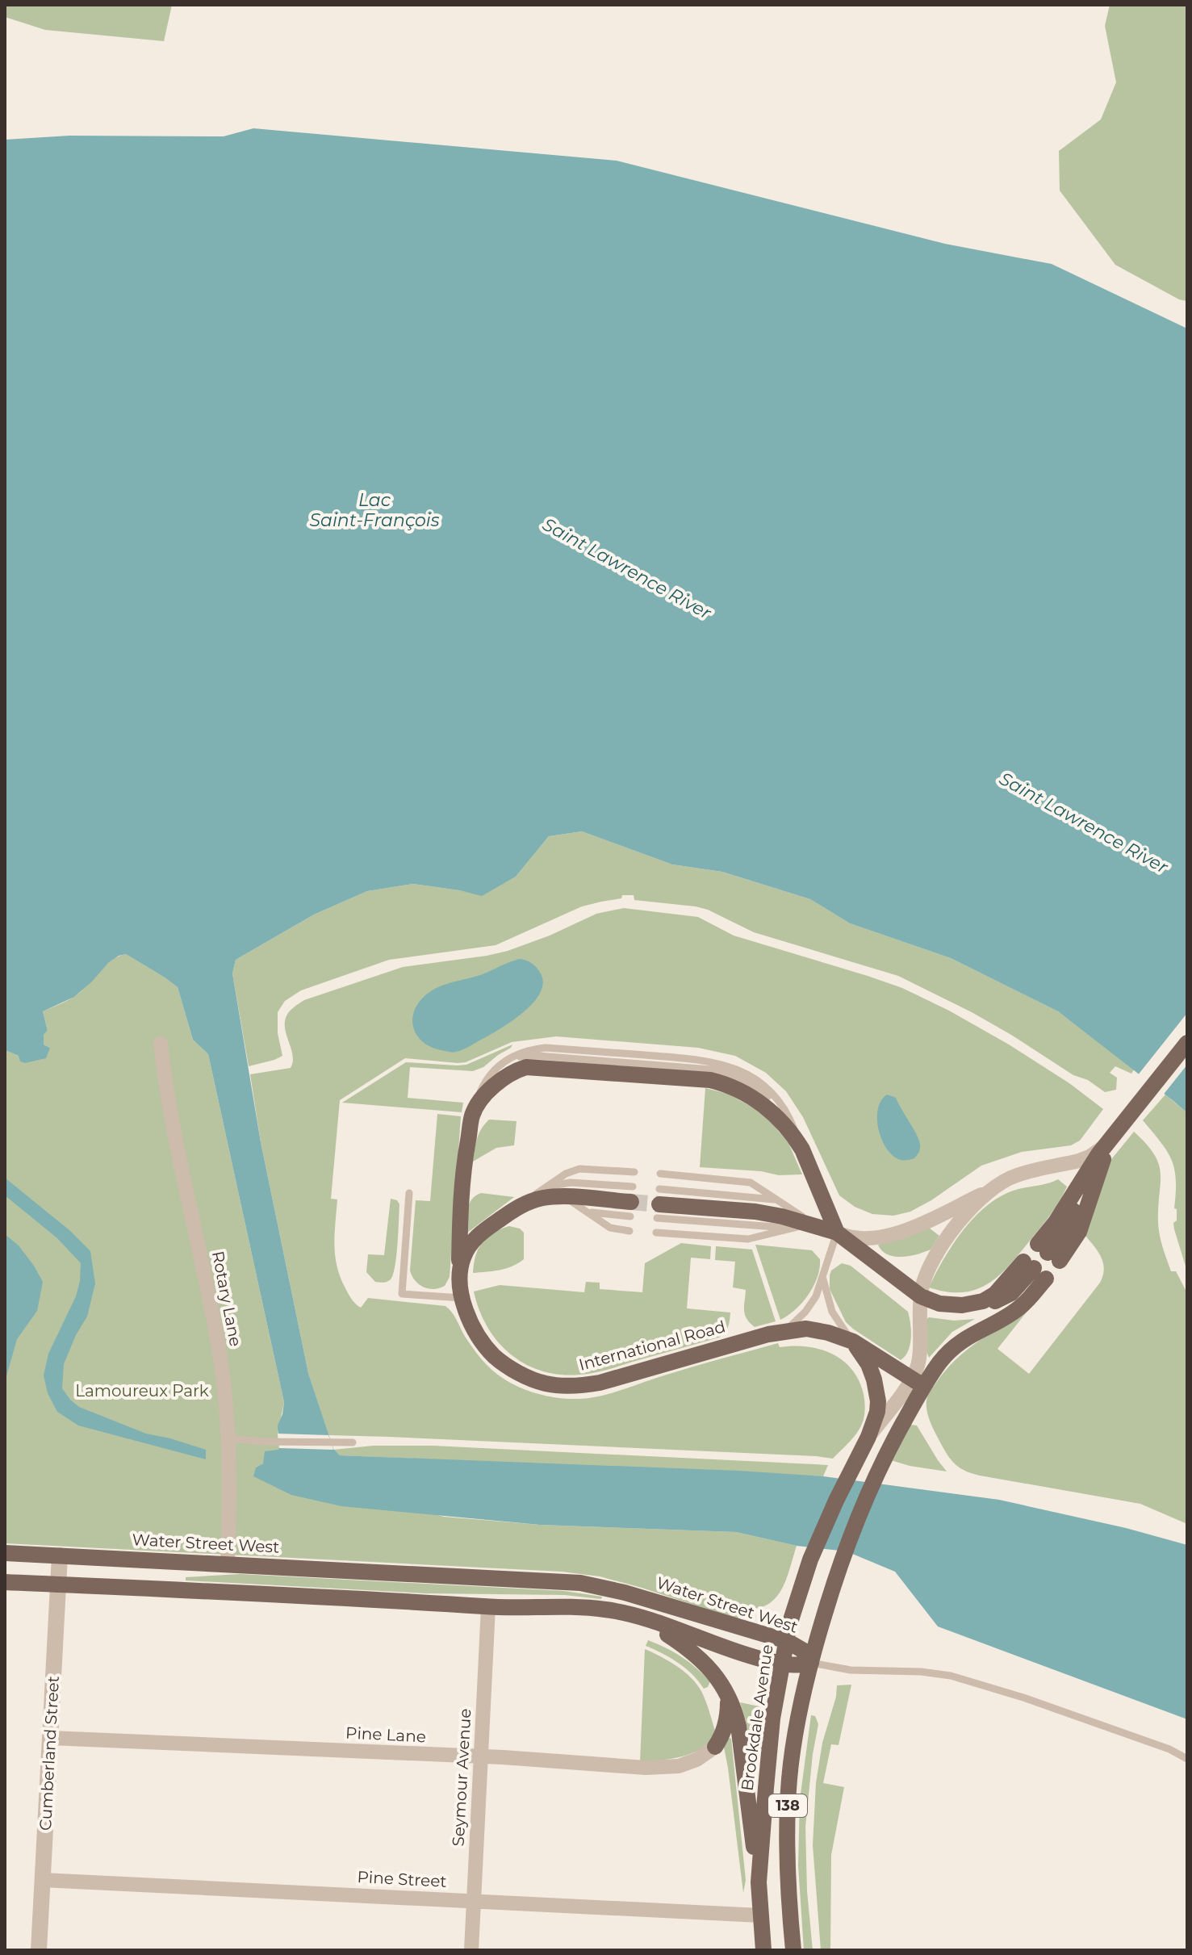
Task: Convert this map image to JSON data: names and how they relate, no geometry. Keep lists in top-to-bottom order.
{
  "streets": {
    "main road": [
      "International Road",
      "Water Street West",
      "Brookdale Avenue",
      "138"
    ],
    "street": [
      "Rotary Lane",
      "Pine Lane",
      "Cumberland Street",
      "Seymour Avenue",
      "Pine Street"
    ]
  },
  "crossings": [
    ["Rotary Lane", "Water Street West"],
    ["International Road", "138"],
    ["Water Street West", "Brookdale Avenue"],
    ["Water Street West", "Cumberland Street"],
    ["Water Street West", "138"],
    ["Brookdale Avenue", "Pine Street"],
    ["Pine Lane", "Cumberland Street"],
    ["Pine Lane", "Seymour Avenue"],
    ["Cumberland Street", "Pine Street"],
    ["Seymour Avenue", "Pine Street"]
  ],
  "water": ["Lac Saint-François", "Saint Lawrence River"],
  "parks": ["Lamoureux Park"]
}
